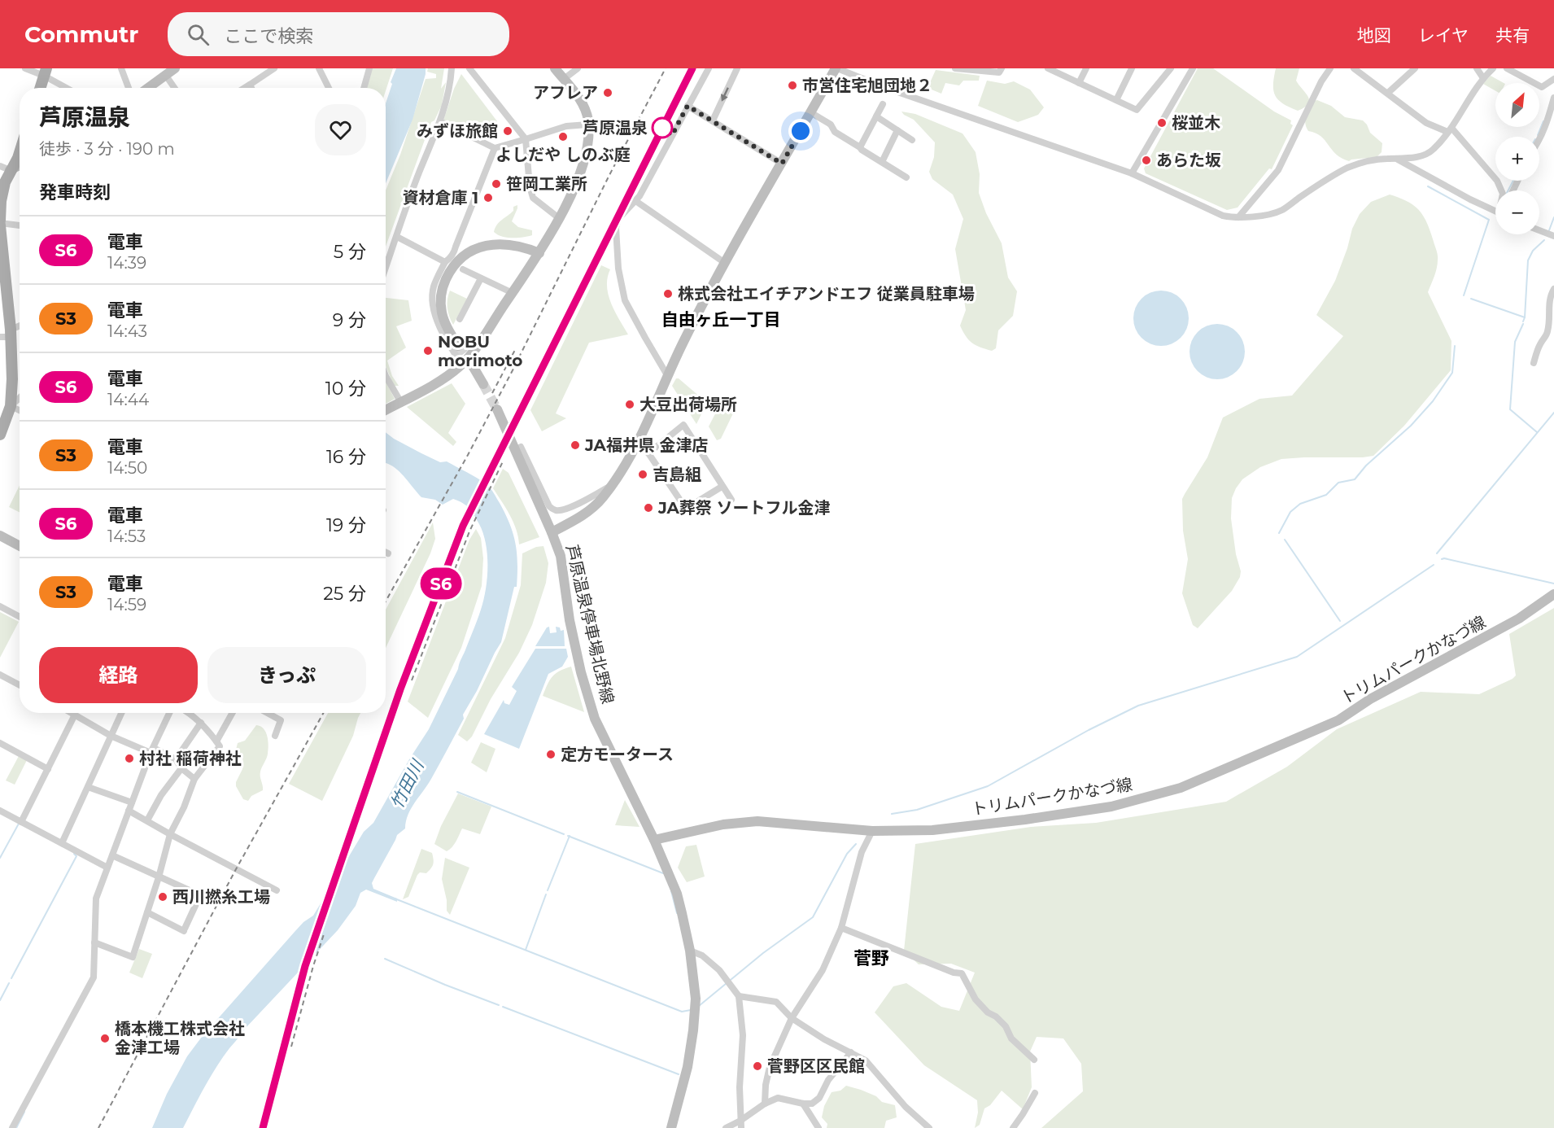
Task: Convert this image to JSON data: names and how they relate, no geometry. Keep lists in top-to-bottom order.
{
  "streets": {
    "main road": ["芦原温泉停車場北野線", "トリムパークかなづ線"]
  },
  "crossings": [
    ["芦原温泉停車場北野線", "トリムパークかなづ線"]
  ],
  "districts": ["自由ヶ丘一丁目", "菅野"],
  "water": ["竹田川"],
  "places": [
    "市営住宅旭団地２",
    "アフレア",
    "桜並木",
    "芦原温泉",
    "みずほ旅館",
    "よしだや しのぶ庭",
    "あらた坂",
    "笹岡工業所",
    "資材倉庫 1",
    "株式会社エイチアンドエフ 従業員駐車場",
    "NOBU morimoto",
    "大豆出荷場所",
    "JA福井県 金津店",
    "吉島組",
    "JA葬祭 ソートフル金津",
    "定方モータース",
    "村社 稲荷神社",
    "西川撚糸工場",
    "橋本機工株式会社 金津工場",
    "菅野区区民館"
  ],
  "north": "top right",
  "page": {
    "header": "Commutr",
    "search": "ここで検索",
    "nav": ["地図", "レイヤ", "共有"],
    "on_map": "S6",
    "map_buttons": ["+", "−"],
    "heading": [
      ["芦原温泉", "徒歩 · 3 分 · 190 m"],
      "発車時刻"
    ],
    "list": [
      {
        "mark": "S6",
        "name": "電車",
        "note": "14:39",
        "value": "5 分"
      },
      {
        "mark": "S3",
        "name": "電車",
        "note": "14:43",
        "value": "9 分"
      },
      {
        "mark": "S6",
        "name": "電車",
        "note": "14:44",
        "value": "10 分"
      },
      {
        "mark": "S3",
        "name": "電車",
        "note": "14:50",
        "value": "16 分"
      },
      {
        "mark": "S6",
        "name": "電車",
        "note": "14:53",
        "value": "19 分"
      },
      {
        "mark": "S3",
        "name": "電車",
        "note": "14:59",
        "value": "25 分"
      }
    ],
    "buttons": ["経路", "きっぷ"]
  }
}
